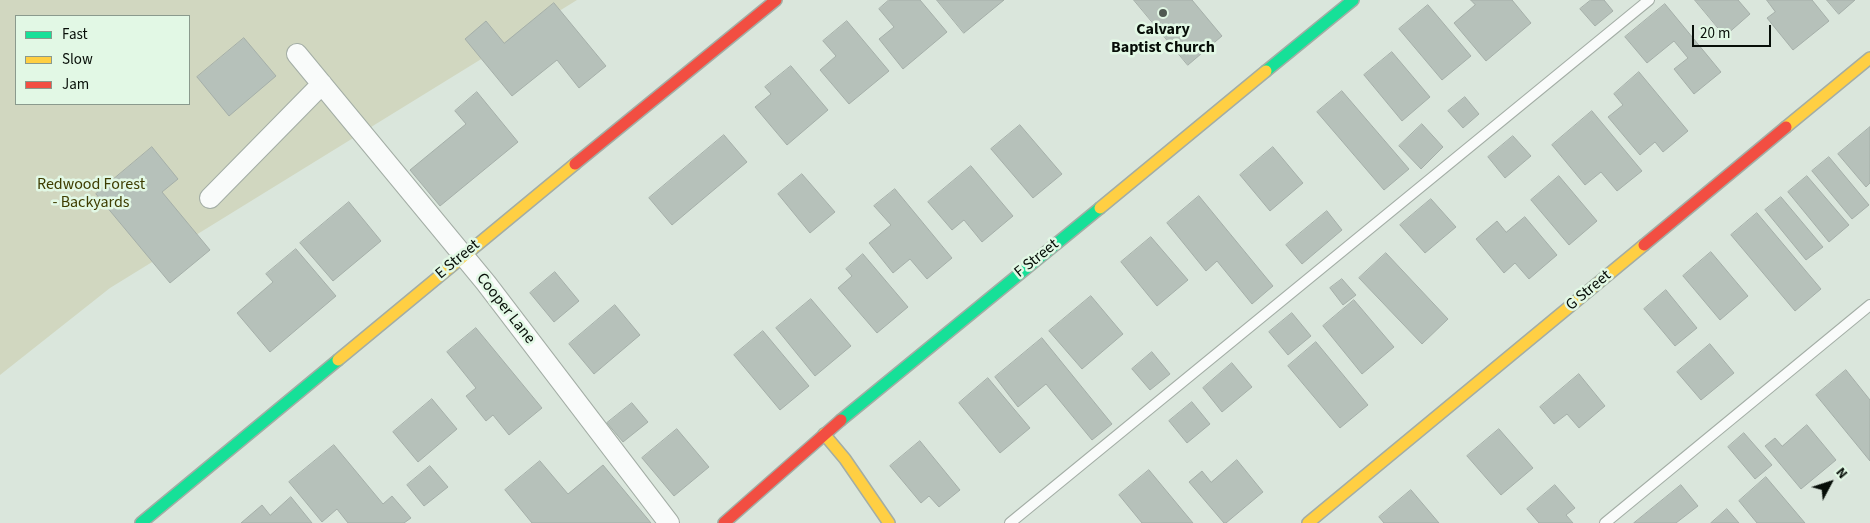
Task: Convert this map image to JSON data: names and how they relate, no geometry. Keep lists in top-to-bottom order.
{
  "streets": {
    "street": [
      "F Street",
      "E Street",
      "G Street",
      "Cooper Lane"
    ]
  },
  "crossings": [
    ["E Street", "Cooper Lane"]
  ],
  "parks": ["Redwood Forest - Backyards"],
  "places": ["Calvary Baptist Church"],
  "legend": ["Fast", "Slow", "Jam"],
  "scale_bar": "20 m",
  "north": "top right"
}
